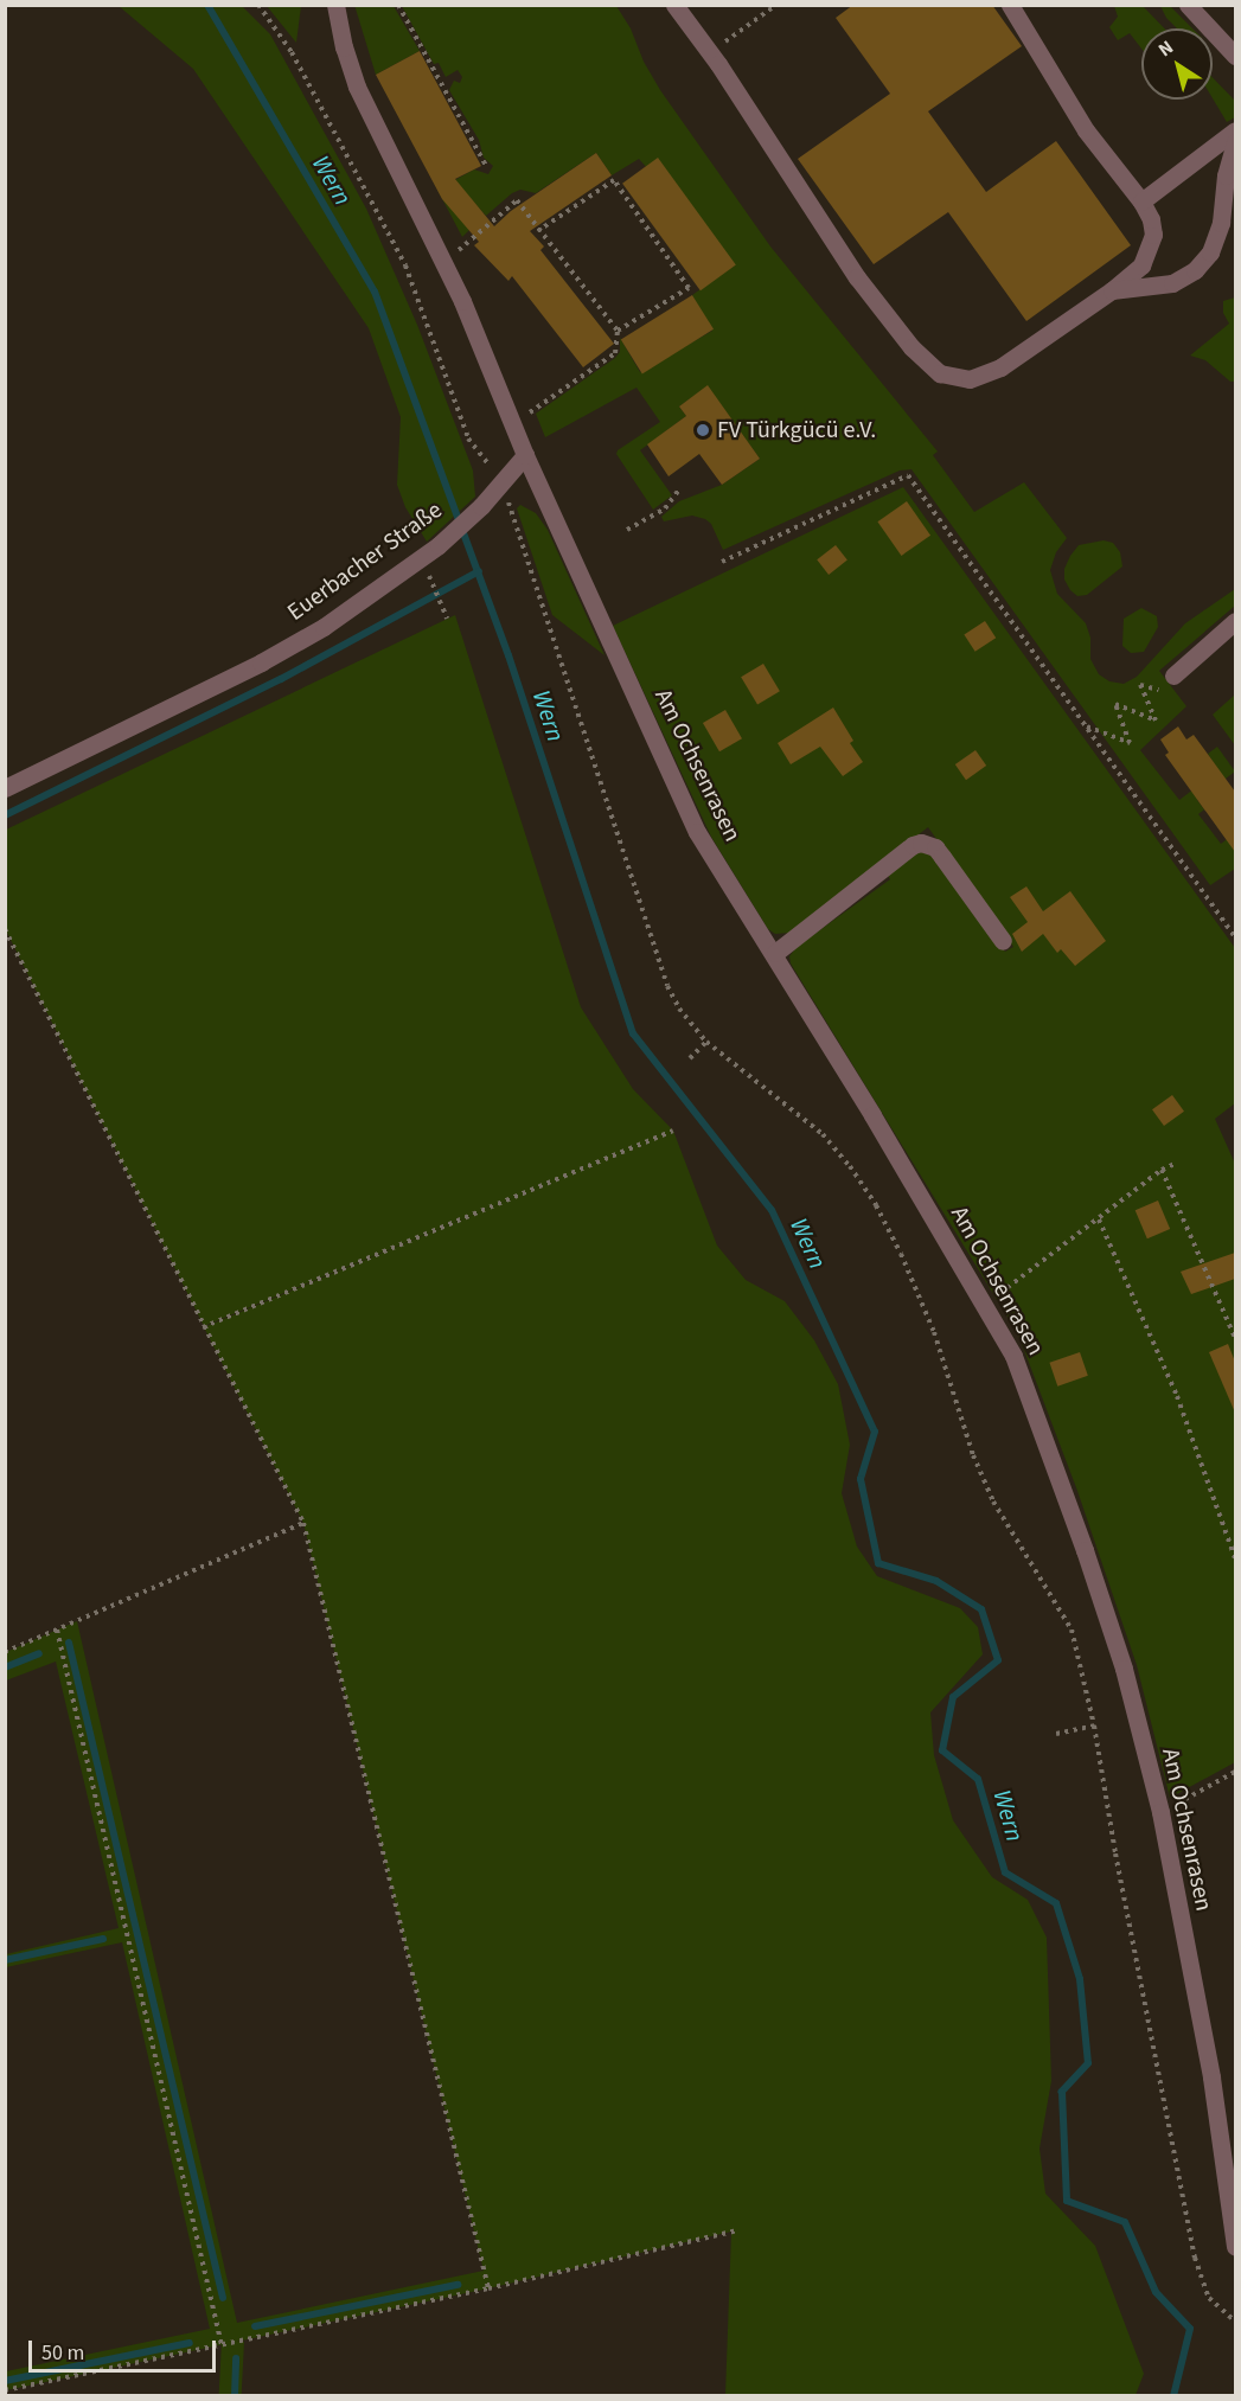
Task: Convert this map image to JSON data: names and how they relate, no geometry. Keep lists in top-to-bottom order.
{
  "streets": {
    "street": ["Euerbacher Straße", "Am Ochsenrasen"]
  },
  "crossings": [
    ["Euerbacher Straße", "Am Ochsenrasen"]
  ],
  "water": ["Wern"],
  "places": ["FV Türkgücü e.V."],
  "scale_bar": "50 m",
  "north": "top left"
}
